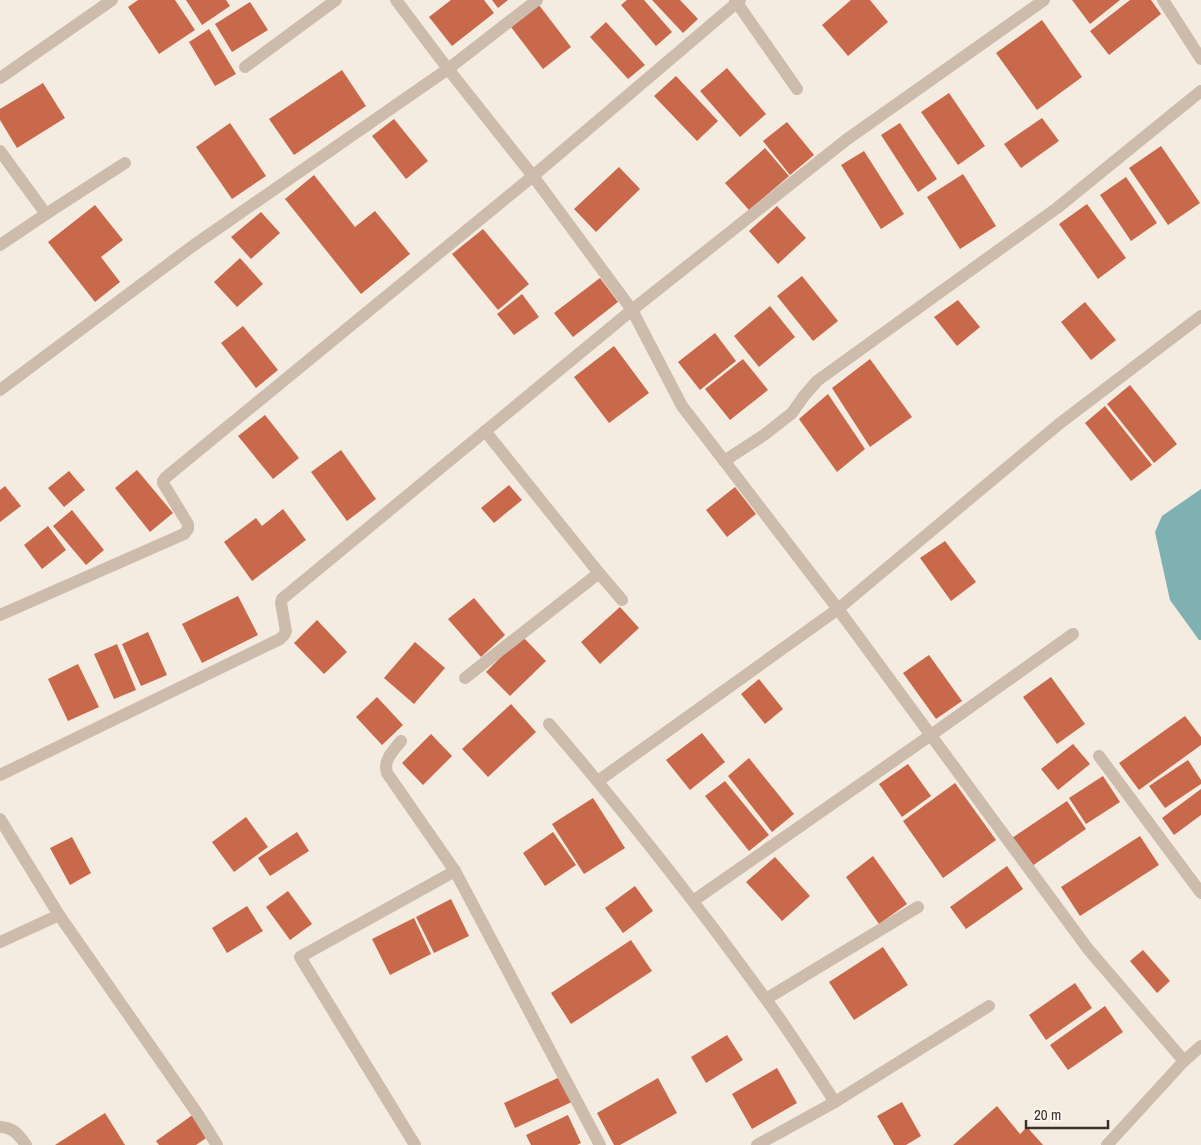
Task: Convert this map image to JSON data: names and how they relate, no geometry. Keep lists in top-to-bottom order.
{
  "scale_bar": "20 m"
}
